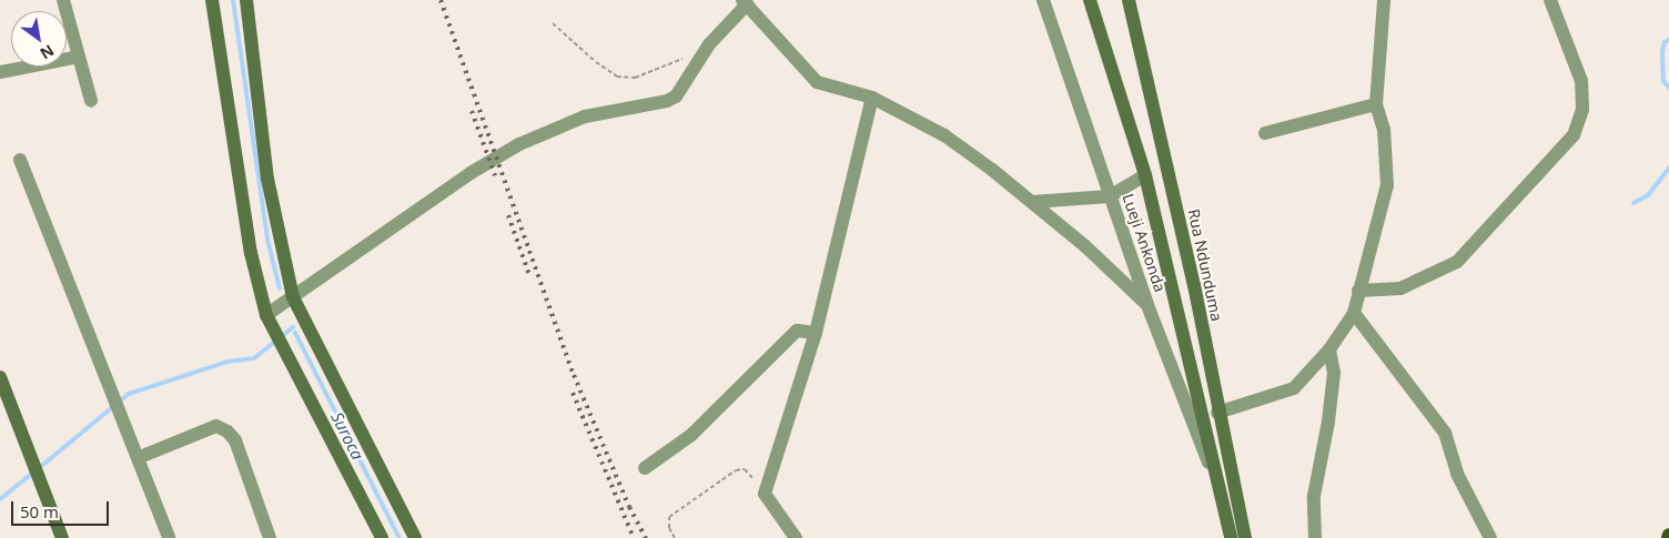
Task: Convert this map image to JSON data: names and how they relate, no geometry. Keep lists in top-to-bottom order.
{
  "streets": {
    "main road": ["Rua Ndunduma"],
    "street": ["Lueji Ankonda"]
  },
  "water": ["Suroca"],
  "scale_bar": "50 m",
  "north": "bottom right"
}
